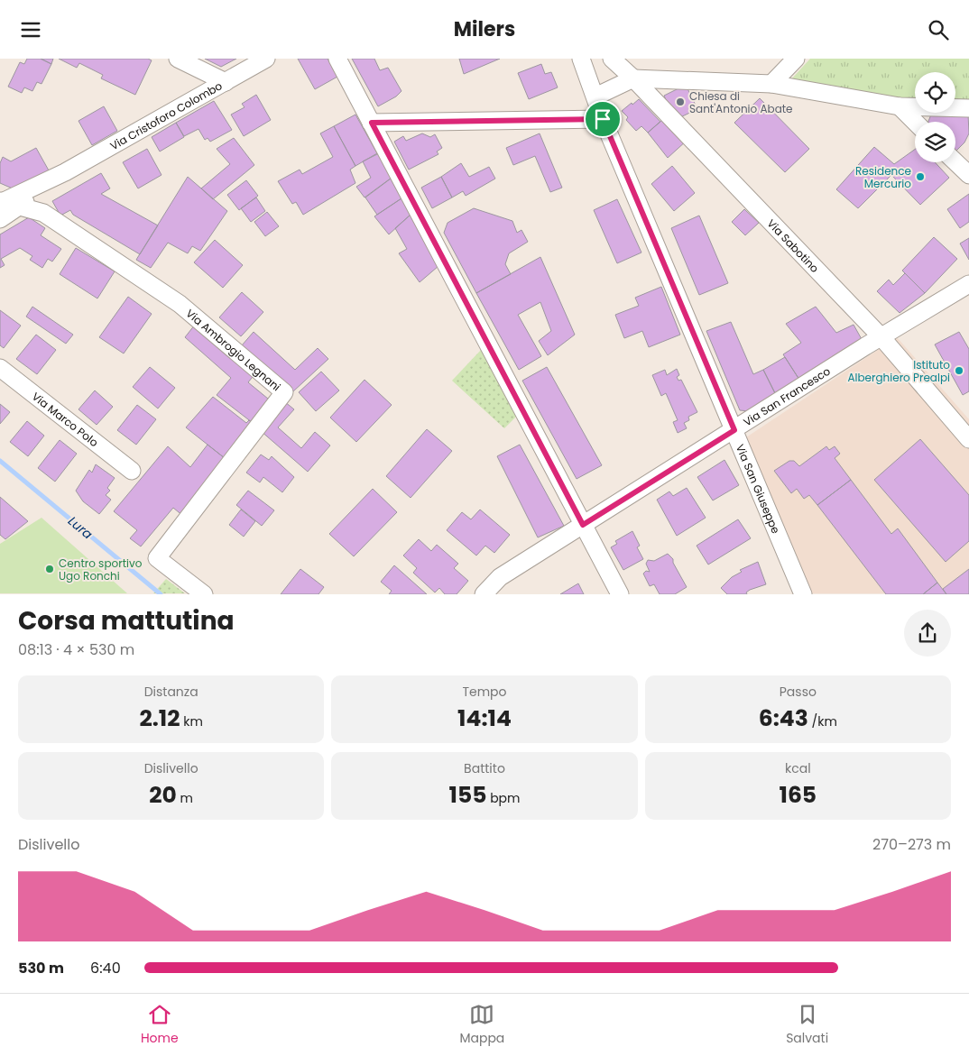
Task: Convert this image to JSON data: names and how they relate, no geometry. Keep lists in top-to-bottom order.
{
  "streets": {
    "street": [
      "Via Cristoforo Colombo",
      "Via Sabotino",
      "Via Ambrogio Legnani",
      "Via San Francesco",
      "Via Marco Polo",
      "Via San Giuseppe"
    ]
  },
  "crossings": [
    ["Via Cristoforo Colombo", "Via Ambrogio Legnani"],
    ["Via Sabotino", "Via San Francesco"],
    ["Via San Francesco", "Via San Giuseppe"]
  ],
  "water": ["Lura"],
  "places": [
    "Chiesa di Sant'Antonio Abate",
    "Residence Mercurio",
    "Istituto Alberghiero Prealpi",
    "Centro sportivo Ugo Ronchi"
  ],
  "page": {
    "header": "Milers",
    "heading": ["Corsa mattutina", "08:13 · 4 × 530 m"],
    "stats": [
      ["Distanza", "2.12 km"],
      ["Tempo", "14:14"],
      ["Passo", "6:43 /km"],
      ["Dislivello", "20 m"],
      ["Battito", "155 bpm"],
      ["kcal", "165"]
    ],
    "chart": ["Dislivello", "270–273 m"],
    "list": [
      {
        "name": "530 m",
        "note": "6:40"
      }
    ],
    "tabs": ["Home", "Mappa", "Salvati"]
  }
}
